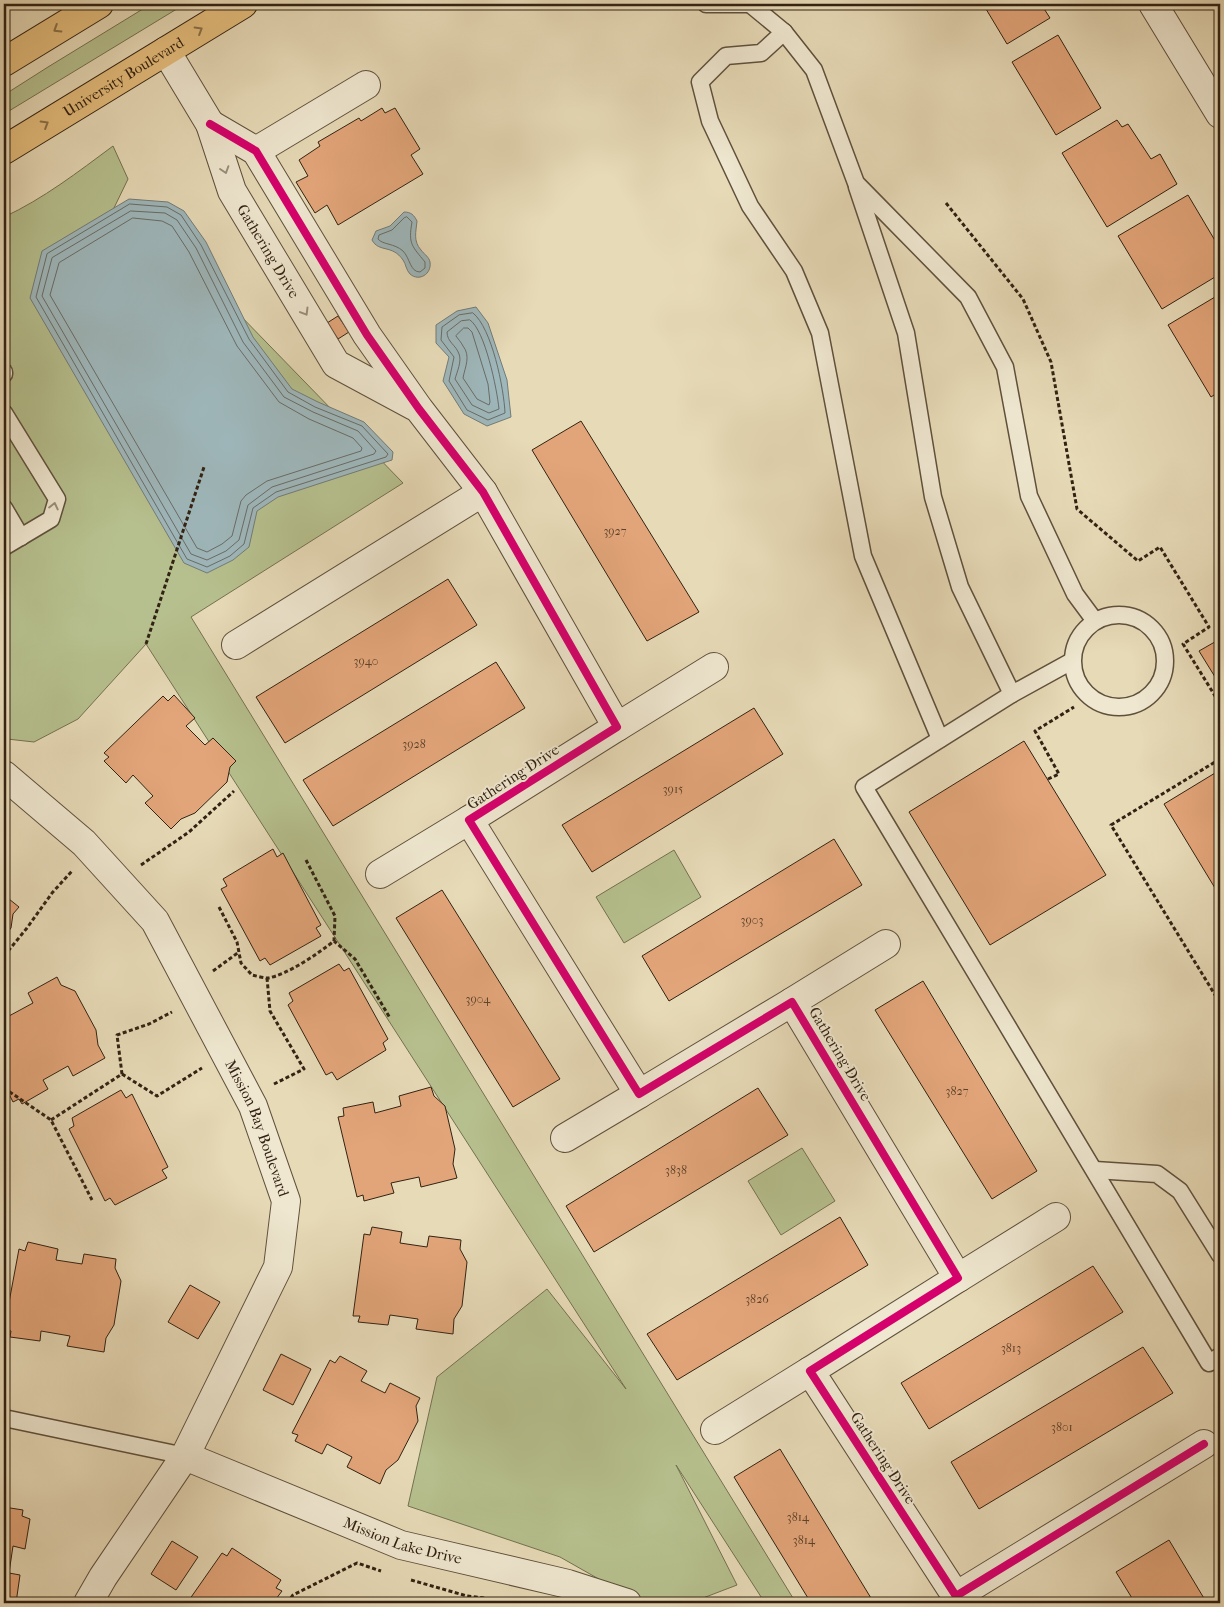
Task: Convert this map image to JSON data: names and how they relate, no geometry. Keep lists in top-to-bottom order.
{
  "streets": {
    "main road": ["University Boulevard"],
    "street": ["Gathering Drive", "Mission Bay Boulevard", "Mission Lake Drive"]
  },
  "crossings": [
    ["University Boulevard", "Gathering Drive"],
    ["Mission Bay Boulevard", "Mission Lake Drive"]
  ],
  "house_numbers": [
    "3927",
    "3940",
    "3928",
    "3915",
    "3903",
    "3904",
    "3827",
    "3838",
    "3826",
    "3813",
    "3801",
    "3814",
    "3814"
  ]
}
